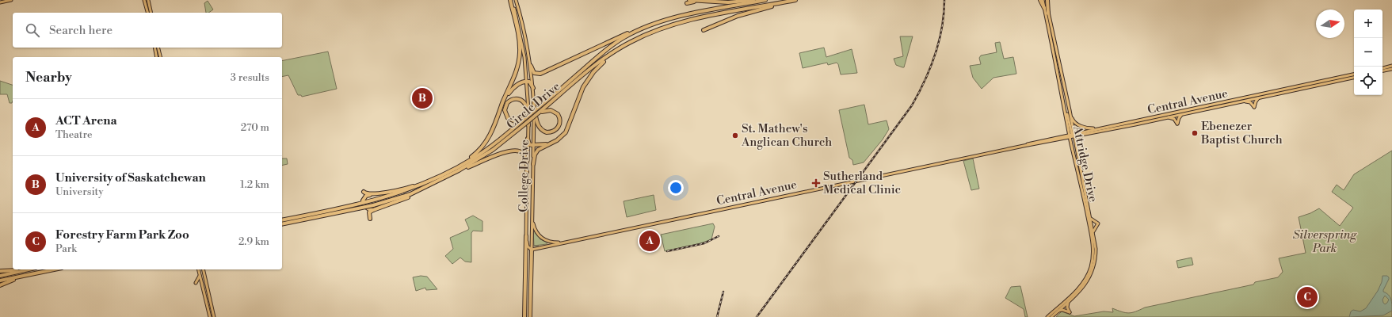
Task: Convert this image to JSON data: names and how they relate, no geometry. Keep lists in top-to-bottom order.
{
  "streets": {
    "highway": ["Circle Drive", "College Drive"],
    "main road": ["Central Avenue", "Attridge Drive"]
  },
  "crossings": [
    ["Central Avenue", "Attridge Drive"],
    ["Central Avenue", "College Drive"],
    ["Circle Drive", "College Drive"]
  ],
  "parks": ["Silverspring Park"],
  "places": {
    "other": ["Ebenezer Baptist Church", "St. Mathew's Anglican Church"],
    "health": ["Sutherland Medical Clinic"]
  },
  "north": "right",
  "page": {
    "map_buttons": ["+", "−"],
    "search": "Search here",
    "heading": ["Nearby", "3 results"],
    "pins": ["B", "A", "C"],
    "list": [
      {
        "mark": "A",
        "name": "ACT Arena",
        "note": "Theatre",
        "value": "270 m"
      },
      {
        "mark": "B",
        "name": "University of Saskatchewan",
        "note": "University",
        "value": "1.2 km"
      },
      {
        "mark": "C",
        "name": "Forestry Farm Park Zoo",
        "note": "Park",
        "value": "2.9 km"
      }
    ]
  }
}
